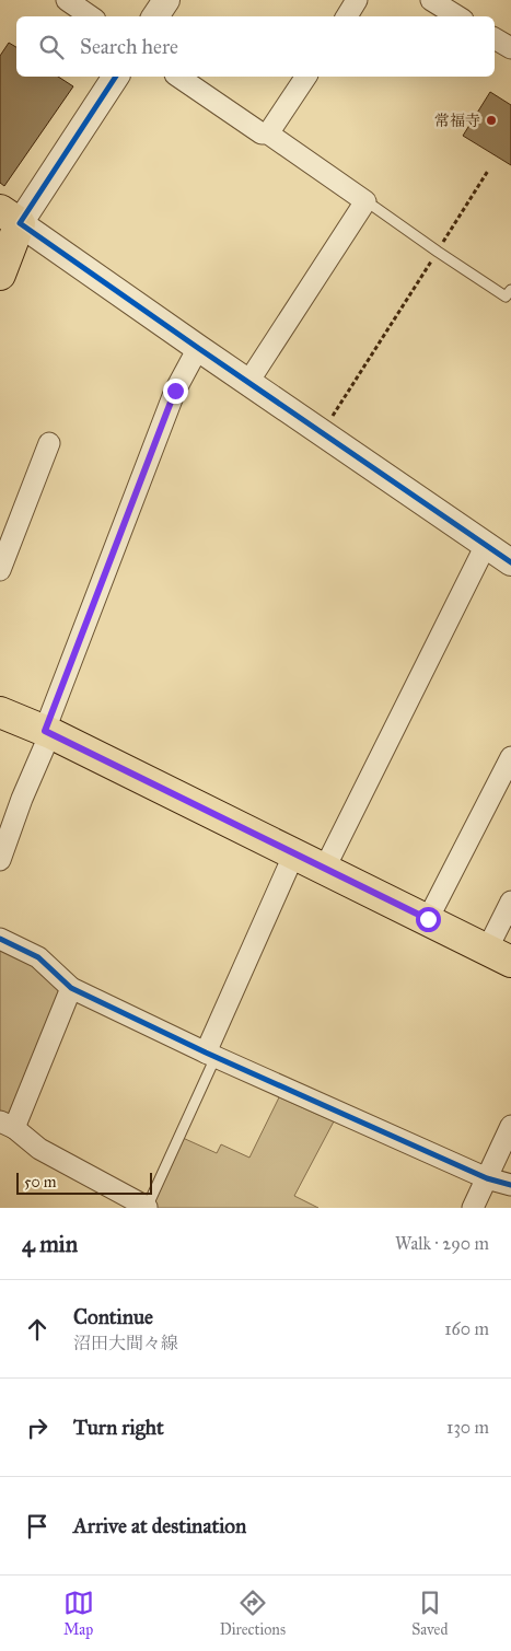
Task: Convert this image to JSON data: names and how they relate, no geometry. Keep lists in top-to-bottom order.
{
  "places": ["常福寺"],
  "scale_bar": "50 m",
  "page": {
    "search": "Search here",
    "scale": "50 m",
    "heading": ["4 min", "Walk · 290 m"],
    "list": [
      ["Continue", "沼田大間々線", "160 m"],
      ["Turn right", "130 m"],
      "Arrive at destination"
    ],
    "nav": ["Map", "Directions", "Saved"]
  }
}
